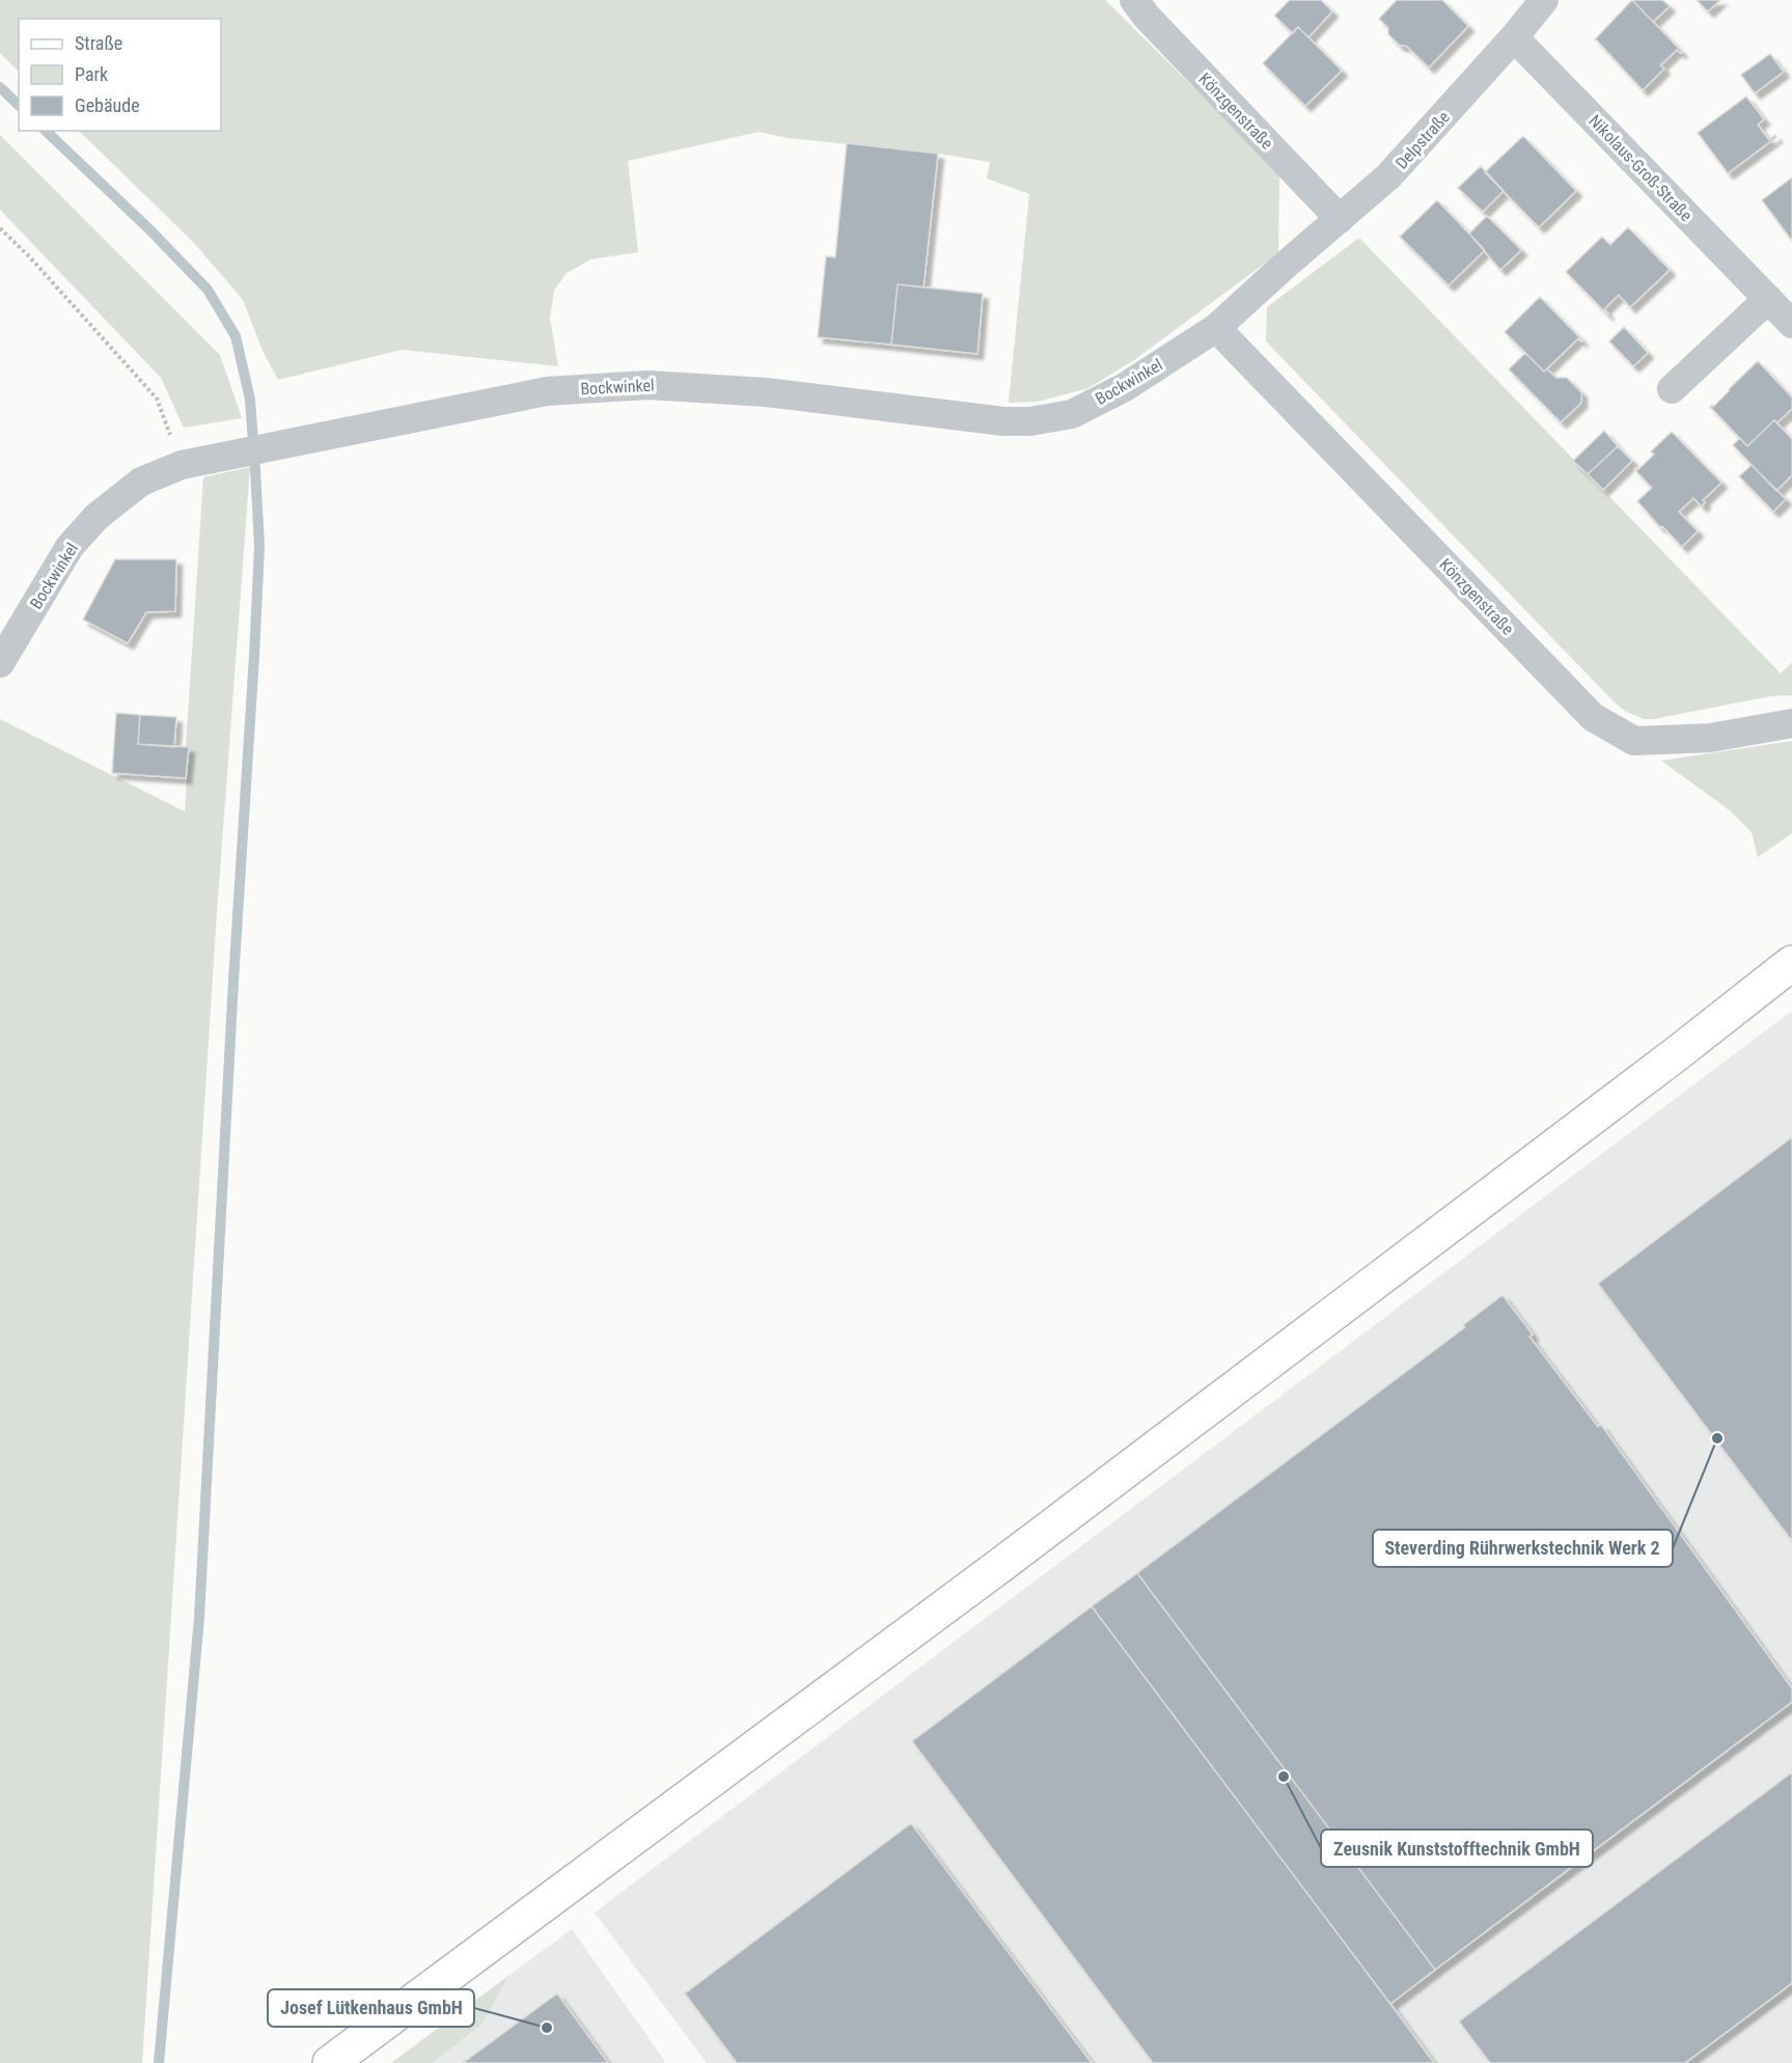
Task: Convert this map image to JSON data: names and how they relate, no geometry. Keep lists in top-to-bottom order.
{
  "streets": {
    "street": [
      "Könzgenstraße",
      "Delpstraße",
      "Nikolaus-Groß-Straße",
      "Bockwinkel"
    ]
  },
  "crossings": [
    ["Könzgenstraße", "Delpstraße"],
    ["Könzgenstraße", "Bockwinkel"],
    ["Delpstraße", "Nikolaus-Groß-Straße"],
    ["Delpstraße", "Bockwinkel"]
  ],
  "places": ["Steverding Rührwerkstechnik Werk 2", "Zeusnik Kunststofftechnik GmbH", "Josef Lütkenhaus GmbH"],
  "legend": ["Straße", "Park", "Gebäude"]
}
